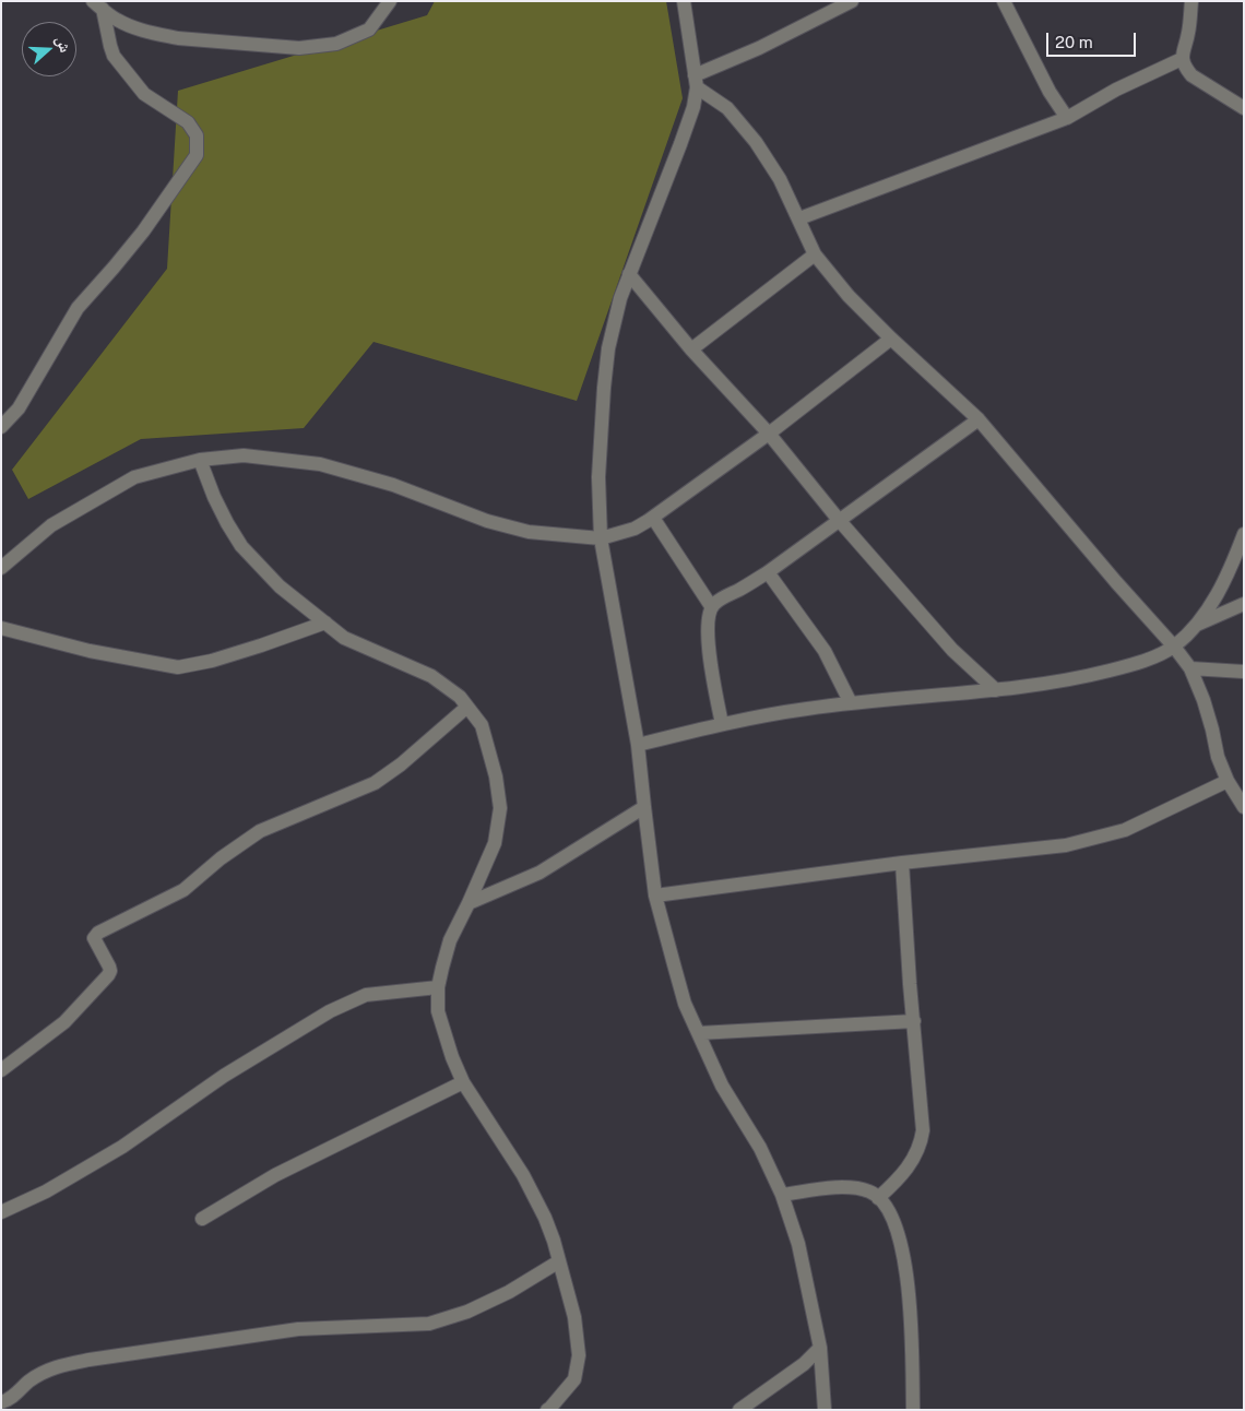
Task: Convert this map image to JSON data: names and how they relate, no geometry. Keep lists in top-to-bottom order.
{
  "scale_bar": "20 m",
  "north": "right"
}
